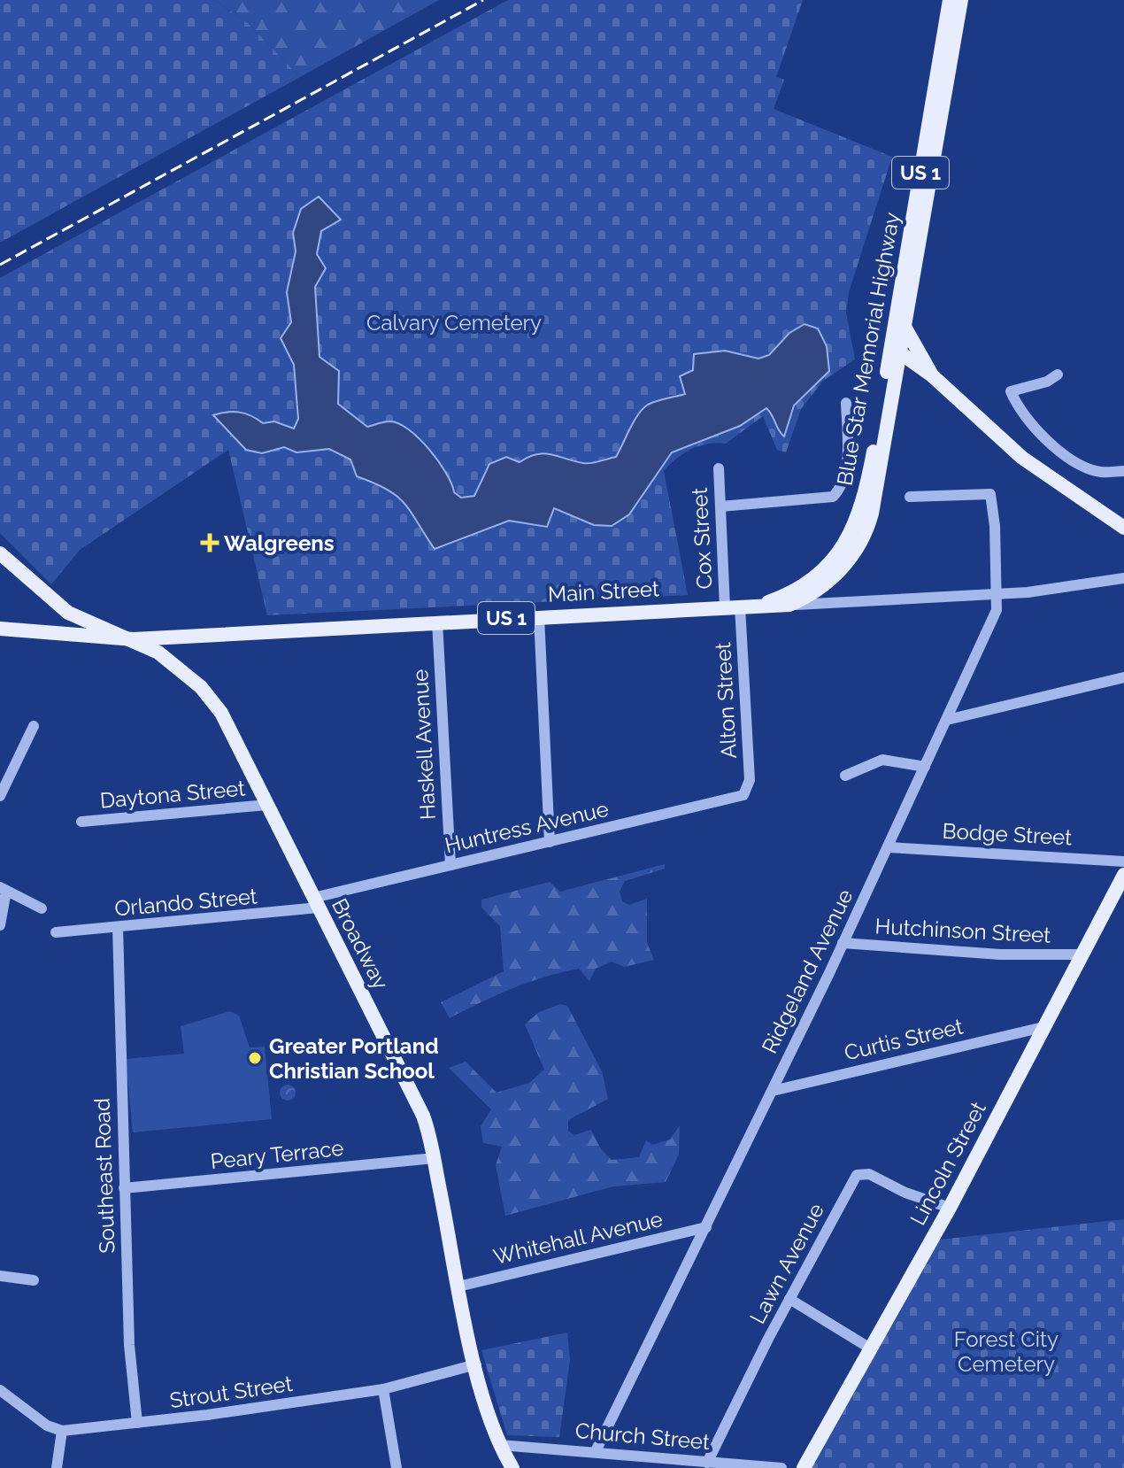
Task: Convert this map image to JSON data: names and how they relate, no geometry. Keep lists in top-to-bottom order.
{
  "streets": {
    "main road": [
      "US 1",
      "Blue Star Memorial Highway",
      "Main Street",
      "Broadway",
      "Lincoln Street"
    ],
    "street": [
      "Cox Street",
      "Alton Street",
      "Haskell Avenue",
      "Daytona Street",
      "Huntress Avenue",
      "Bodge Street",
      "Orlando Street",
      "Hutchinson Street",
      "Ridgeland Avenue",
      "Curtis Street",
      "Peary Terrace",
      "Southeast Road",
      "Whitehall Avenue",
      "Lawn Avenue",
      "Strout Street",
      "Church Street"
    ]
  },
  "crossings": [
    ["Blue Star Memorial Highway", "Cox Street"],
    ["Blue Star Memorial Highway", "Main Street"],
    ["Blue Star Memorial Highway", "Alton Street"],
    ["Cox Street", "Main Street"],
    ["Cox Street", "Alton Street"],
    ["Main Street", "Alton Street"],
    ["Main Street", "Haskell Avenue"],
    ["Main Street", "Broadway"],
    ["Main Street", "Ridgeland Avenue"],
    ["Alton Street", "Huntress Avenue"],
    ["Haskell Avenue", "Huntress Avenue"],
    ["Daytona Street", "Broadway"],
    ["Huntress Avenue", "Orlando Street"],
    ["Huntress Avenue", "Broadway"],
    ["Bodge Street", "Ridgeland Avenue"],
    ["Orlando Street", "Broadway"],
    ["Orlando Street", "Southeast Road"],
    ["Hutchinson Street", "Ridgeland Avenue"],
    ["Hutchinson Street", "Lincoln Street"],
    ["Broadway", "Peary Terrace"],
    ["Broadway", "Whitehall Avenue"],
    ["Broadway", "Strout Street"],
    ["Broadway", "Church Street"],
    ["Ridgeland Avenue", "Curtis Street"],
    ["Ridgeland Avenue", "Whitehall Avenue"],
    ["Ridgeland Avenue", "Church Street"],
    ["Curtis Street", "Lincoln Street"],
    ["Peary Terrace", "Southeast Road"],
    ["Lincoln Street", "Lawn Avenue"],
    ["Southeast Road", "Strout Street"],
    ["Lawn Avenue", "Church Street"]
  ],
  "parks": ["Calvary Cemetery", "Forest City Cemetery"],
  "places": {
    "health": ["Walgreens"],
    "other": ["Greater Portland Christian School"]
  }
}
